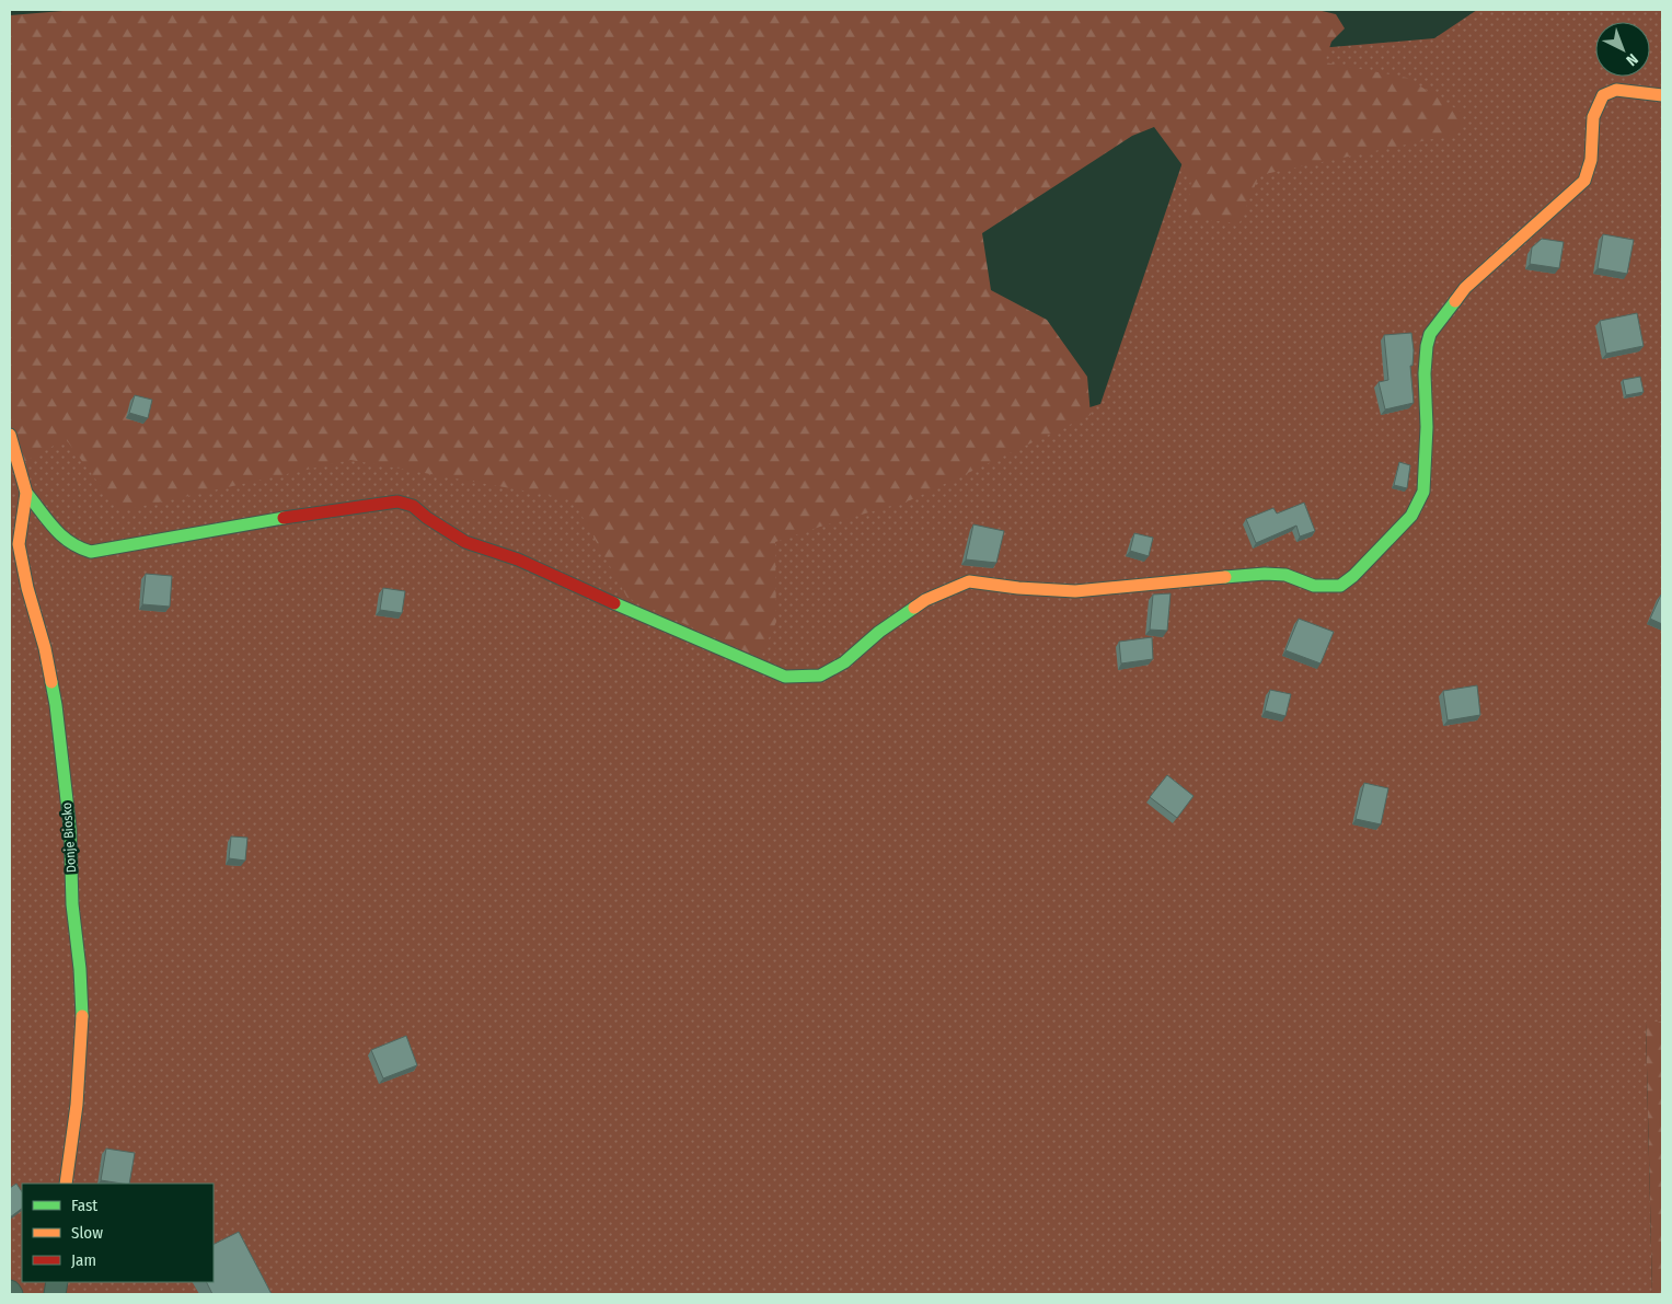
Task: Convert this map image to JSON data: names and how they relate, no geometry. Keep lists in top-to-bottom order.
{
  "streets": {
    "street": ["Donje Biosko"]
  },
  "legend": ["Fast", "Slow", "Jam"],
  "north": "bottom right"
}
